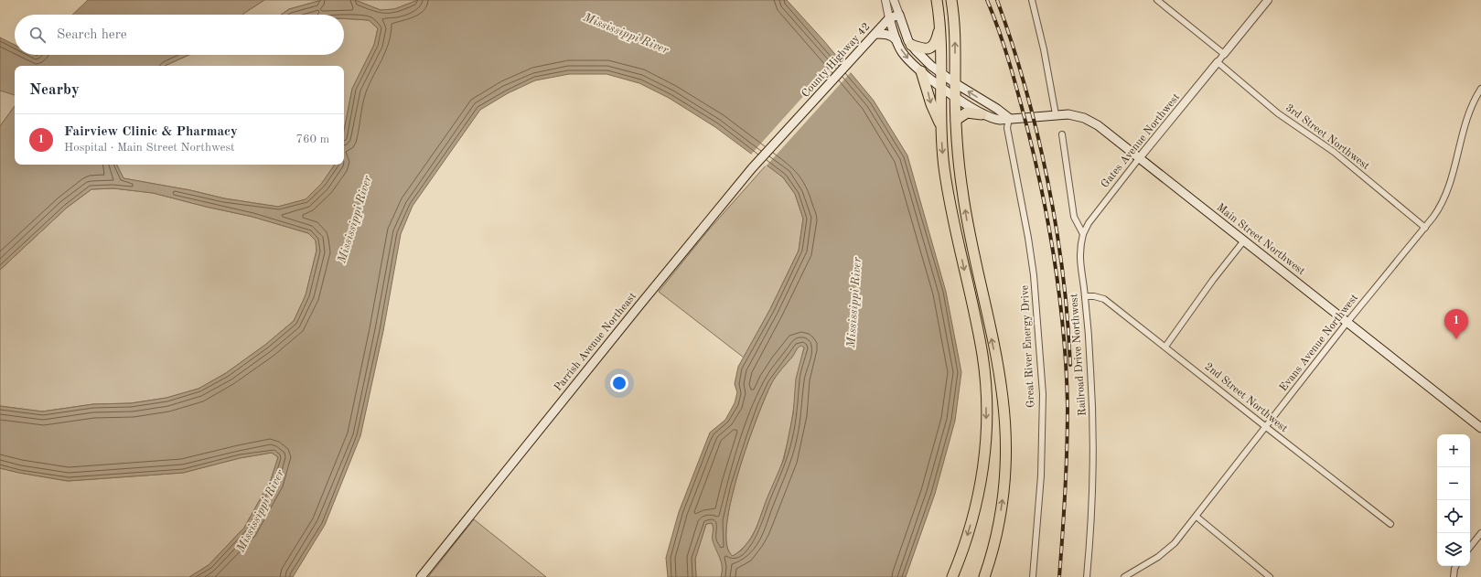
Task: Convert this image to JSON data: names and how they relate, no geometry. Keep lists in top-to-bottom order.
{
  "streets": {
    "main road": ["County Highway 42", "Main Street Northwest", "Parrish Avenue Northeast"],
    "street": [
      "3rd Street Northwest",
      "Gates Avenue Northwest",
      "Evans Avenue Northwest",
      "Great River Energy Drive",
      "Railroad Drive Northwest",
      "2nd Street Northwest"
    ]
  },
  "crossings": [
    ["County Highway 42", "Main Street Northwest"],
    ["County Highway 42", "Parrish Avenue Northeast"],
    ["3rd Street Northwest", "Gates Avenue Northwest"],
    ["3rd Street Northwest", "Evans Avenue Northwest"],
    ["Gates Avenue Northwest", "Main Street Northwest"],
    ["Gates Avenue Northwest", "Railroad Drive Northwest"],
    ["Main Street Northwest", "Evans Avenue Northwest"],
    ["Main Street Northwest", "Great River Energy Drive"],
    ["Evans Avenue Northwest", "2nd Street Northwest"],
    ["Railroad Drive Northwest", "2nd Street Northwest"]
  ],
  "water": ["Mississippi River"],
  "page": {
    "search": "Search here",
    "heading": "Nearby",
    "list": [
      {
        "mark": "1",
        "name": "Fairview Clinic & Pharmacy",
        "note": "Hospital · Main Street Northwest",
        "value": "760 m"
      }
    ],
    "pins": "1",
    "map_buttons": ["+", "−"]
  }
}
